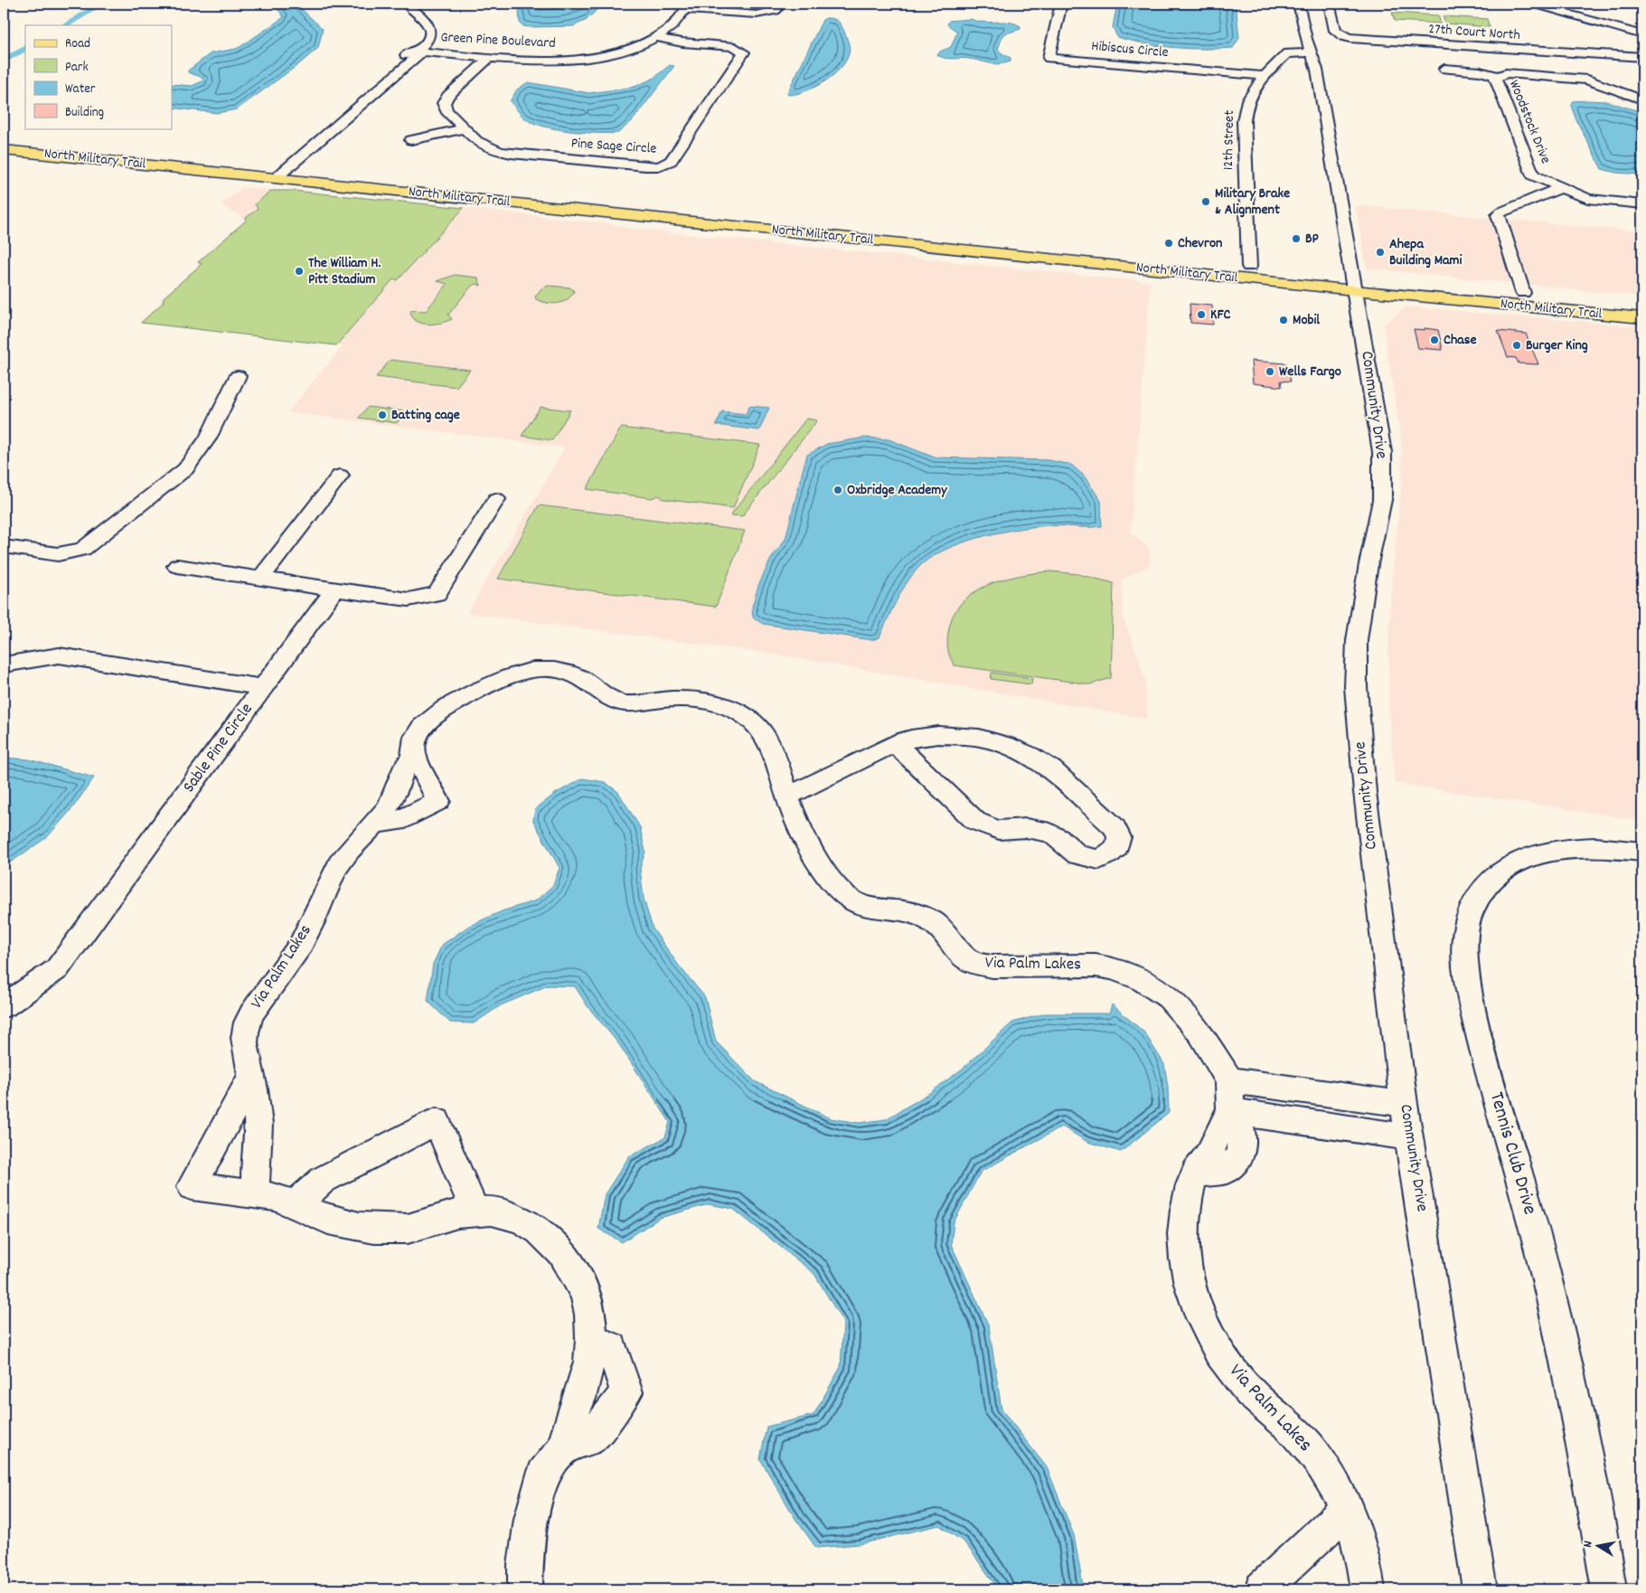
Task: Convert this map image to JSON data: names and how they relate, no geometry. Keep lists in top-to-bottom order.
{
  "streets": {
    "main road": ["North Military Trail"],
    "street": [
      "27th Court North",
      "Green Pine Boulevard",
      "Hibiscus Circle",
      "Woodstock Drive",
      "12th Street",
      "Pine Sage Circle",
      "Community Drive",
      "Sable Pine Circle",
      "Via Palm Lakes",
      "Tennis Club Drive"
    ]
  },
  "crossings": [
    ["Green Pine Boulevard", "Pine Sage Circle"],
    ["Green Pine Boulevard", "North Military Trail"],
    ["Hibiscus Circle", "12th Street"],
    ["12th Street", "North Military Trail"],
    ["12th Street", "Community Drive"],
    ["North Military Trail", "Community Drive"]
  ],
  "places": [
    "Military Brake & Alignment",
    "BP",
    "Chevron",
    "Ahepa Building Mami",
    "The William H. Pitt Stadium",
    "KFC",
    "Mobil",
    "Chase",
    "Burger King",
    "Wells Fargo",
    "Batting cage",
    "Oxbridge Academy"
  ],
  "legend": [
    "Road",
    "Park",
    "Water",
    "Building"
  ],
  "north": "left"
}
